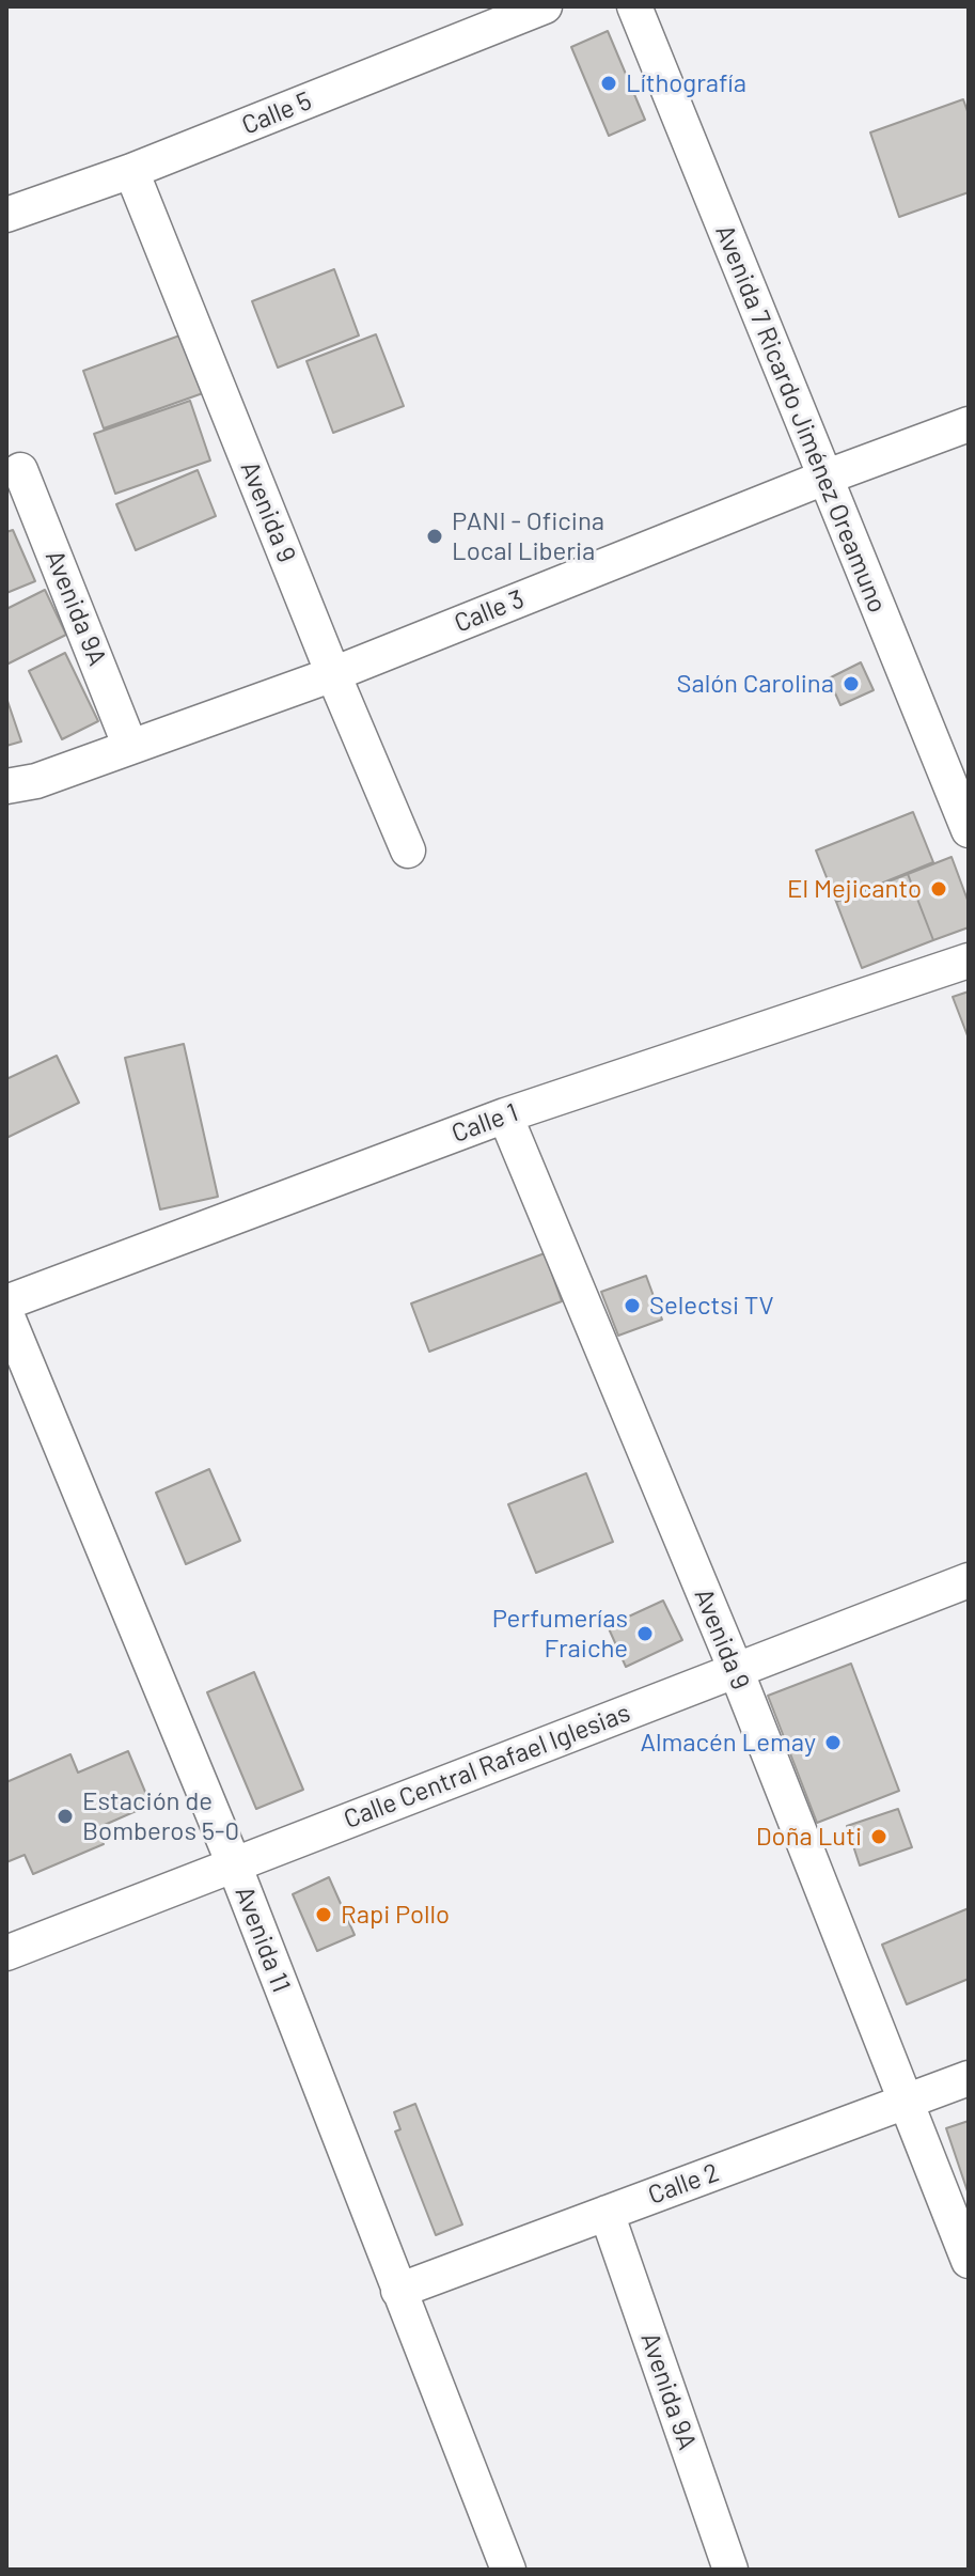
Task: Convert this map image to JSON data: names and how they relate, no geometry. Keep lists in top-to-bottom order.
{
  "streets": {
    "street": [
      "Calle 5",
      "Avenida 7 Ricardo Jiménez Oreamuno",
      "Avenida 9",
      "Avenida 9A",
      "Calle 3",
      "Calle 1",
      "Calle Central Rafael Iglesias",
      "Avenida 11",
      "Calle 2"
    ]
  },
  "crossings": [
    ["Calle 5", "Avenida 9"],
    ["Avenida 7 Ricardo Jiménez Oreamuno", "Calle 3"],
    ["Avenida 9", "Calle 3"],
    ["Avenida 9", "Calle 1"],
    ["Avenida 9", "Calle Central Rafael Iglesias"],
    ["Avenida 9", "Calle 2"],
    ["Avenida 9A", "Calle 3"],
    ["Avenida 9A", "Calle 2"],
    ["Calle Central Rafael Iglesias", "Avenida 11"],
    ["Avenida 11", "Calle 2"]
  ],
  "places": [
    "Líthografía",
    "PANI - Oficina Local Liberia",
    "Salón Carolina",
    "El Mejicanto",
    "Selectsi TV",
    "Perfumerías Fraiche",
    "Almacén Lemay",
    "Estación de Bomberos 5-0",
    "Doña Luti",
    "Rapi Pollo"
  ]
}
